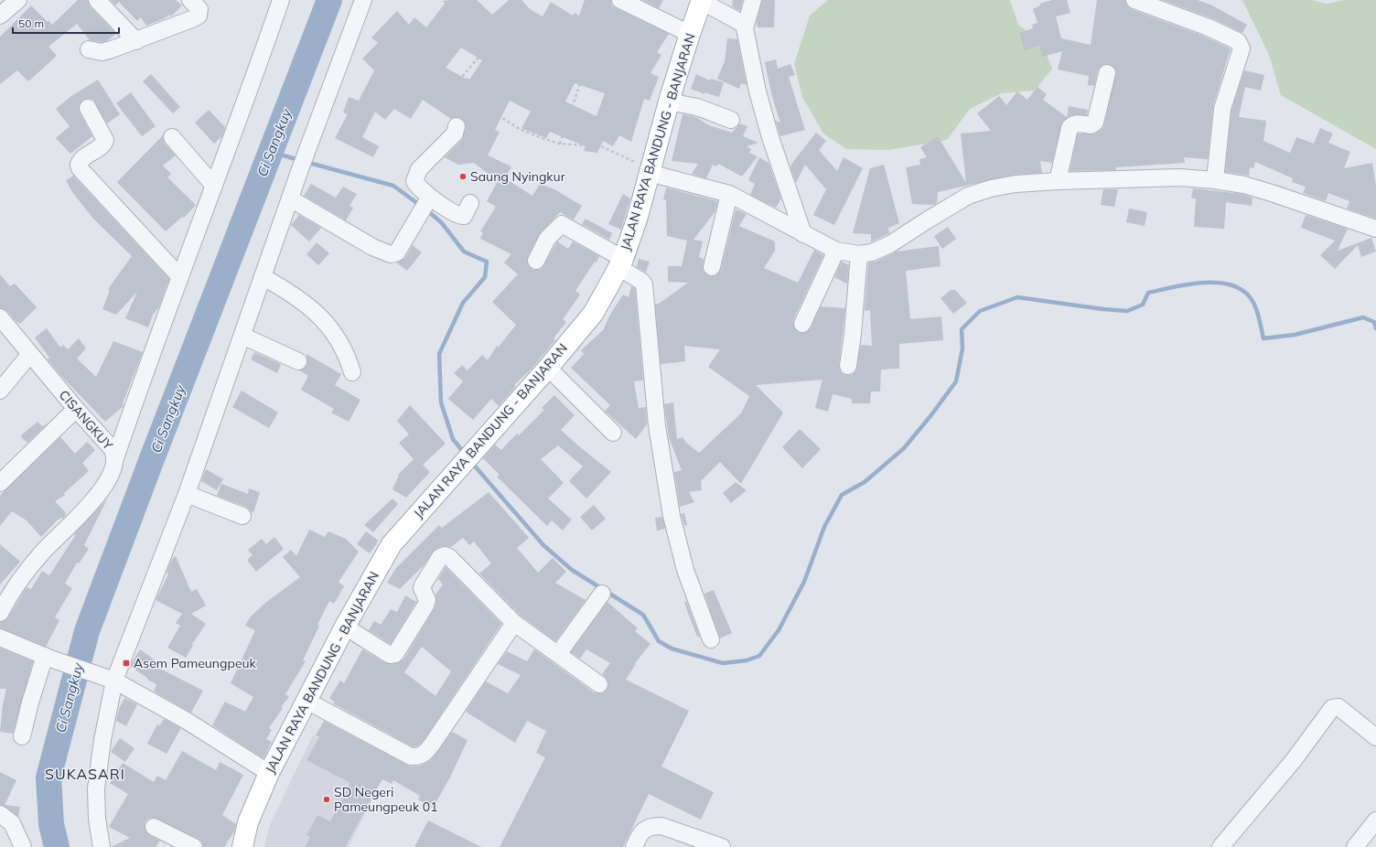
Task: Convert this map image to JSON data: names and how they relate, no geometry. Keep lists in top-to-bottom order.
{
  "streets": {
    "main road": ["JALAN RAYA BANDUNG - BANJARAN"],
    "street": ["CISANGKUY"]
  },
  "districts": ["SUKASARI"],
  "water": ["Ci Sangkuy"],
  "places": {
    "other": ["Saung Nyingkur", "SD Negeri Pameungpeuk 01"],
    "transit": ["Asem Pameungpeuk"]
  },
  "scale_bar": "50 m"
}
